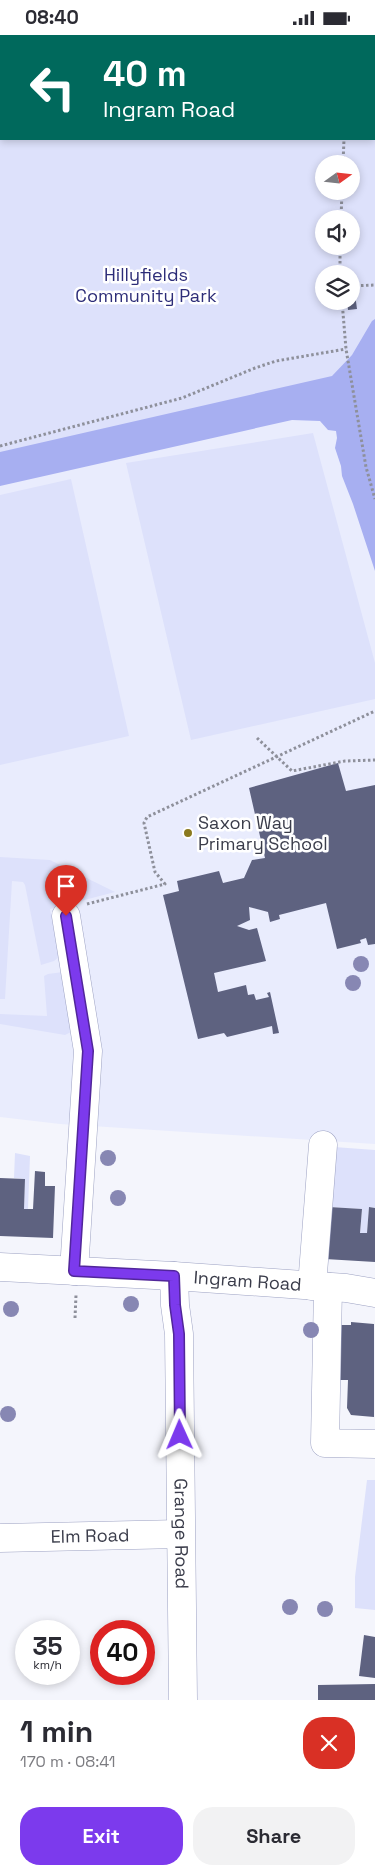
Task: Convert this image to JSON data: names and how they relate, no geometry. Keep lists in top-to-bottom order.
{
  "streets": {
    "street": ["Ingram Road", "Grange Road", "Elm Road"]
  },
  "crossings": [
    ["Ingram Road", "Grange Road"],
    ["Grange Road", "Elm Road"]
  ],
  "parks": ["Hillyfields Community Park"],
  "places": ["Saxon Way Primary School"],
  "north": "right",
  "page": {
    "status": "08:40",
    "turn": ["40 m", "Ingram Road"],
    "speed": "35 km/h",
    "limit": "40",
    "heading": ["1 min", "170 m · 08:41"],
    "buttons": ["Exit", "Share"]
  }
}
